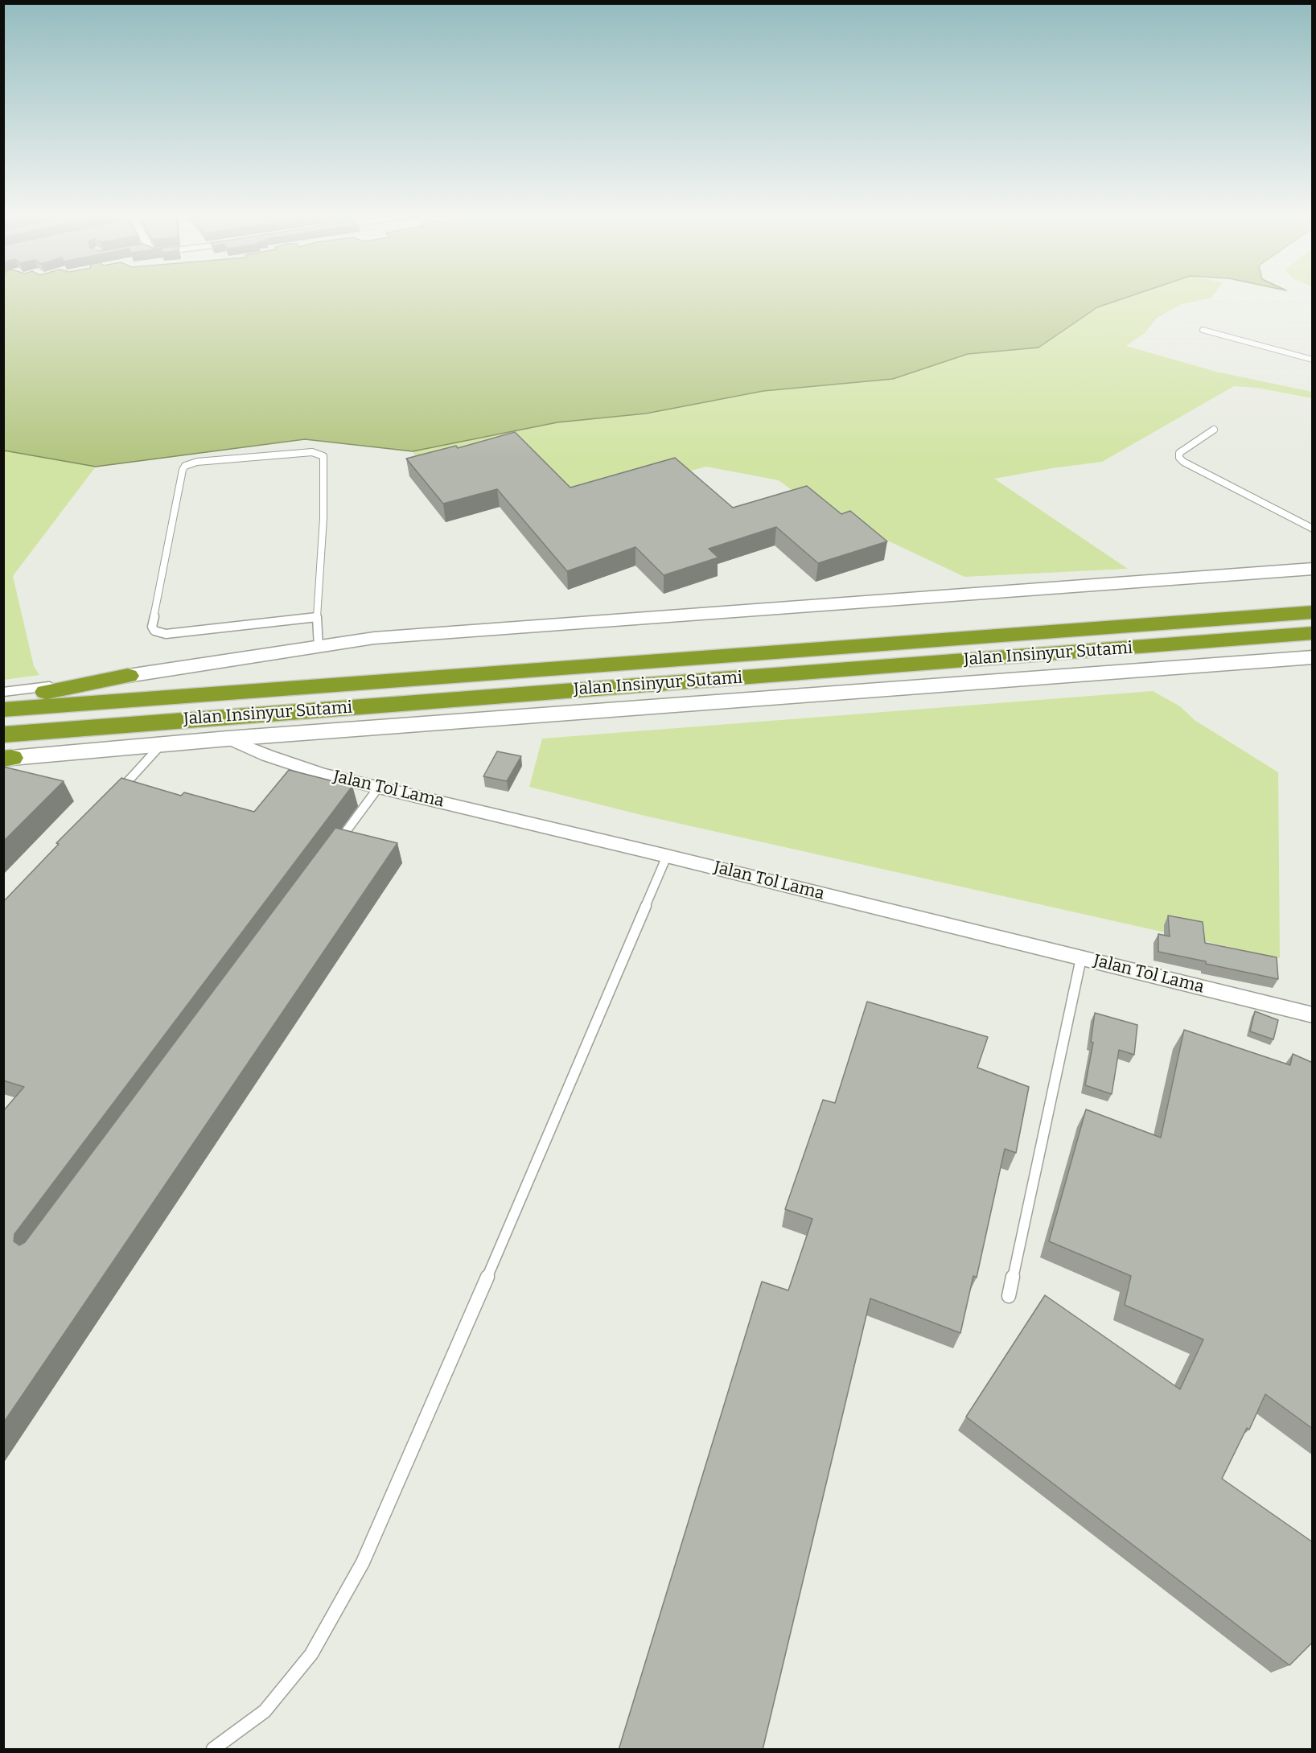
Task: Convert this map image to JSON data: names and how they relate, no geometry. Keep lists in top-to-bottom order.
{
  "streets": {
    "highway": ["Jalan Insinyur Sutami"],
    "street": ["Jalan Tol Lama"]
  }
}
